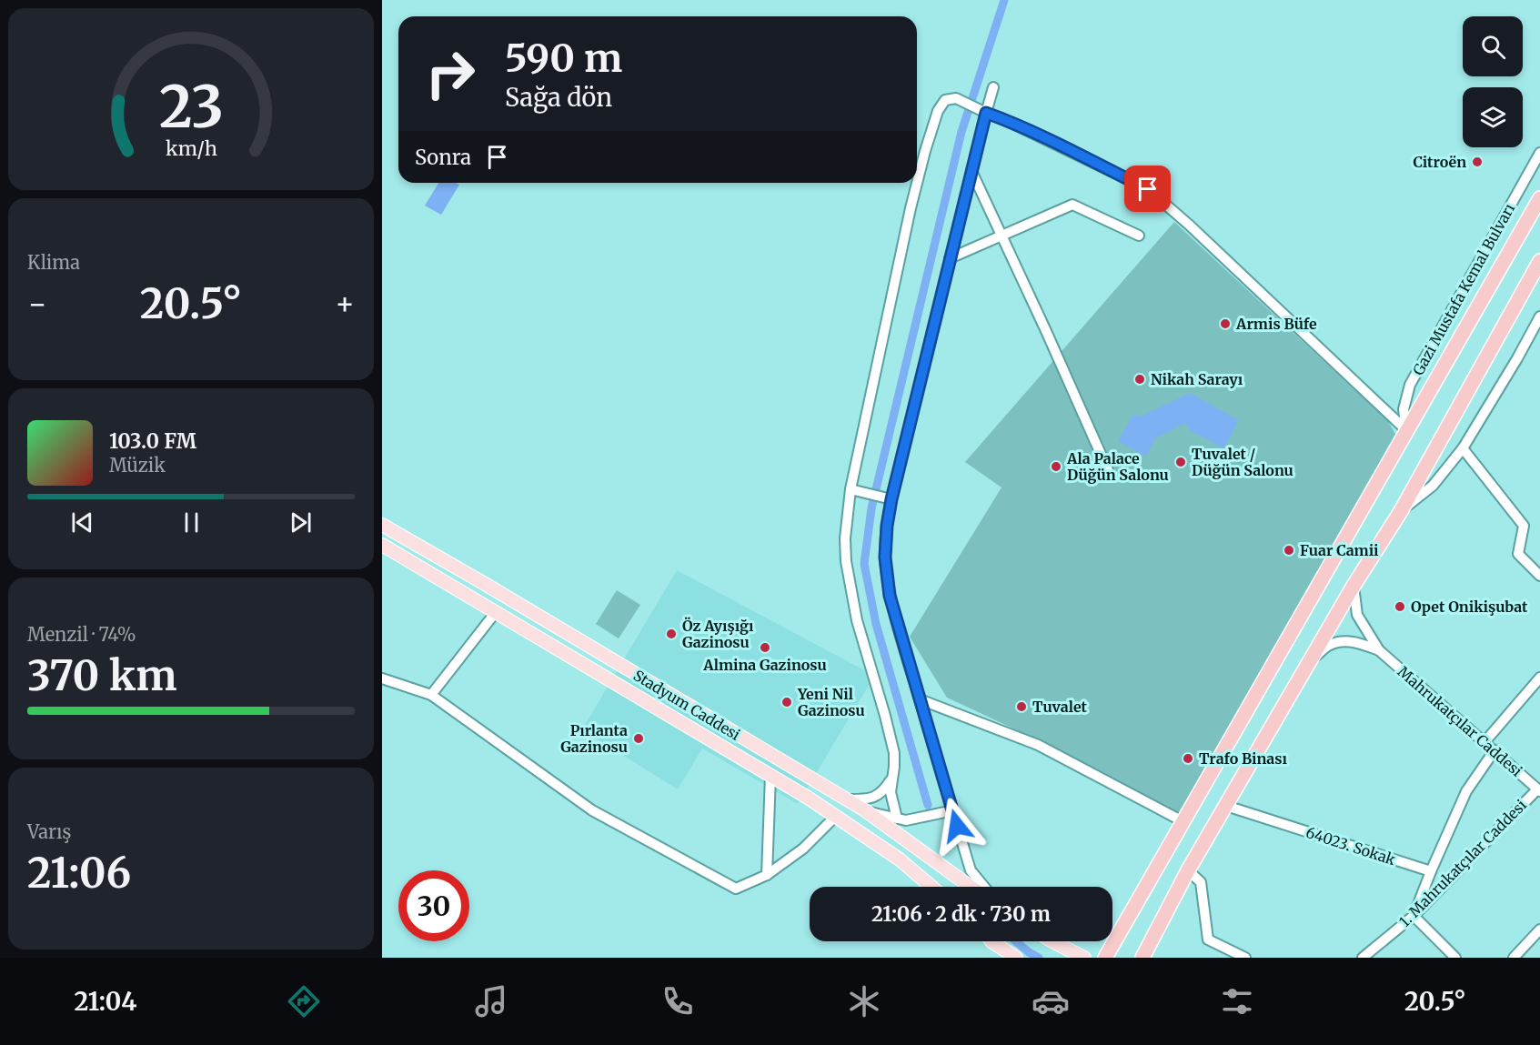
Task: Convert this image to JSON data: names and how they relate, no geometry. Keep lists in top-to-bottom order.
{
  "streets": {
    "highway": ["Gazi Mustafa Kemal Bulvarı"],
    "main road": ["Stadyum Caddesi"],
    "street": ["Mahrukatçılar Caddesi", "64023. Sokak", "1. Mahrukatçılar Caddesi"]
  },
  "crossings": [
    ["Mahrukatçılar Caddesi", "1. Mahrukatçılar Caddesi"]
  ],
  "places": [
    "Citroën",
    "Armis Büfe",
    "Nikah Sarayı",
    "Tuvalet / Düğün Salonu",
    "Ala Palace Düğün Salonu",
    "Fuar Camii",
    "Opet Onikişubat",
    "Öz Ayışığı Gazinosu",
    "Almina Gazinosu",
    "Yeni Nil Gazinosu",
    "Tuvalet",
    "Pırlanta Gazinosu",
    "Trafo Binası"
  ],
  "page": {
    "turn": ["590 m", "Sağa dön"],
    "then": "Sonra",
    "tile": [
      "Klima",
      ["Menzil · 74%", "370 km"],
      ["Varış", "21:06"]
    ],
    "heat": ["−", "20.5°", "+"],
    "song": ["103.0 FM", "Müzik"],
    "limit": "30",
    "trip": "21:06 · 2 dk · 730 m",
    "tabs": ["21:04", "20.5°"],
    "gauge": ["23", "km/h"]
  }
}
